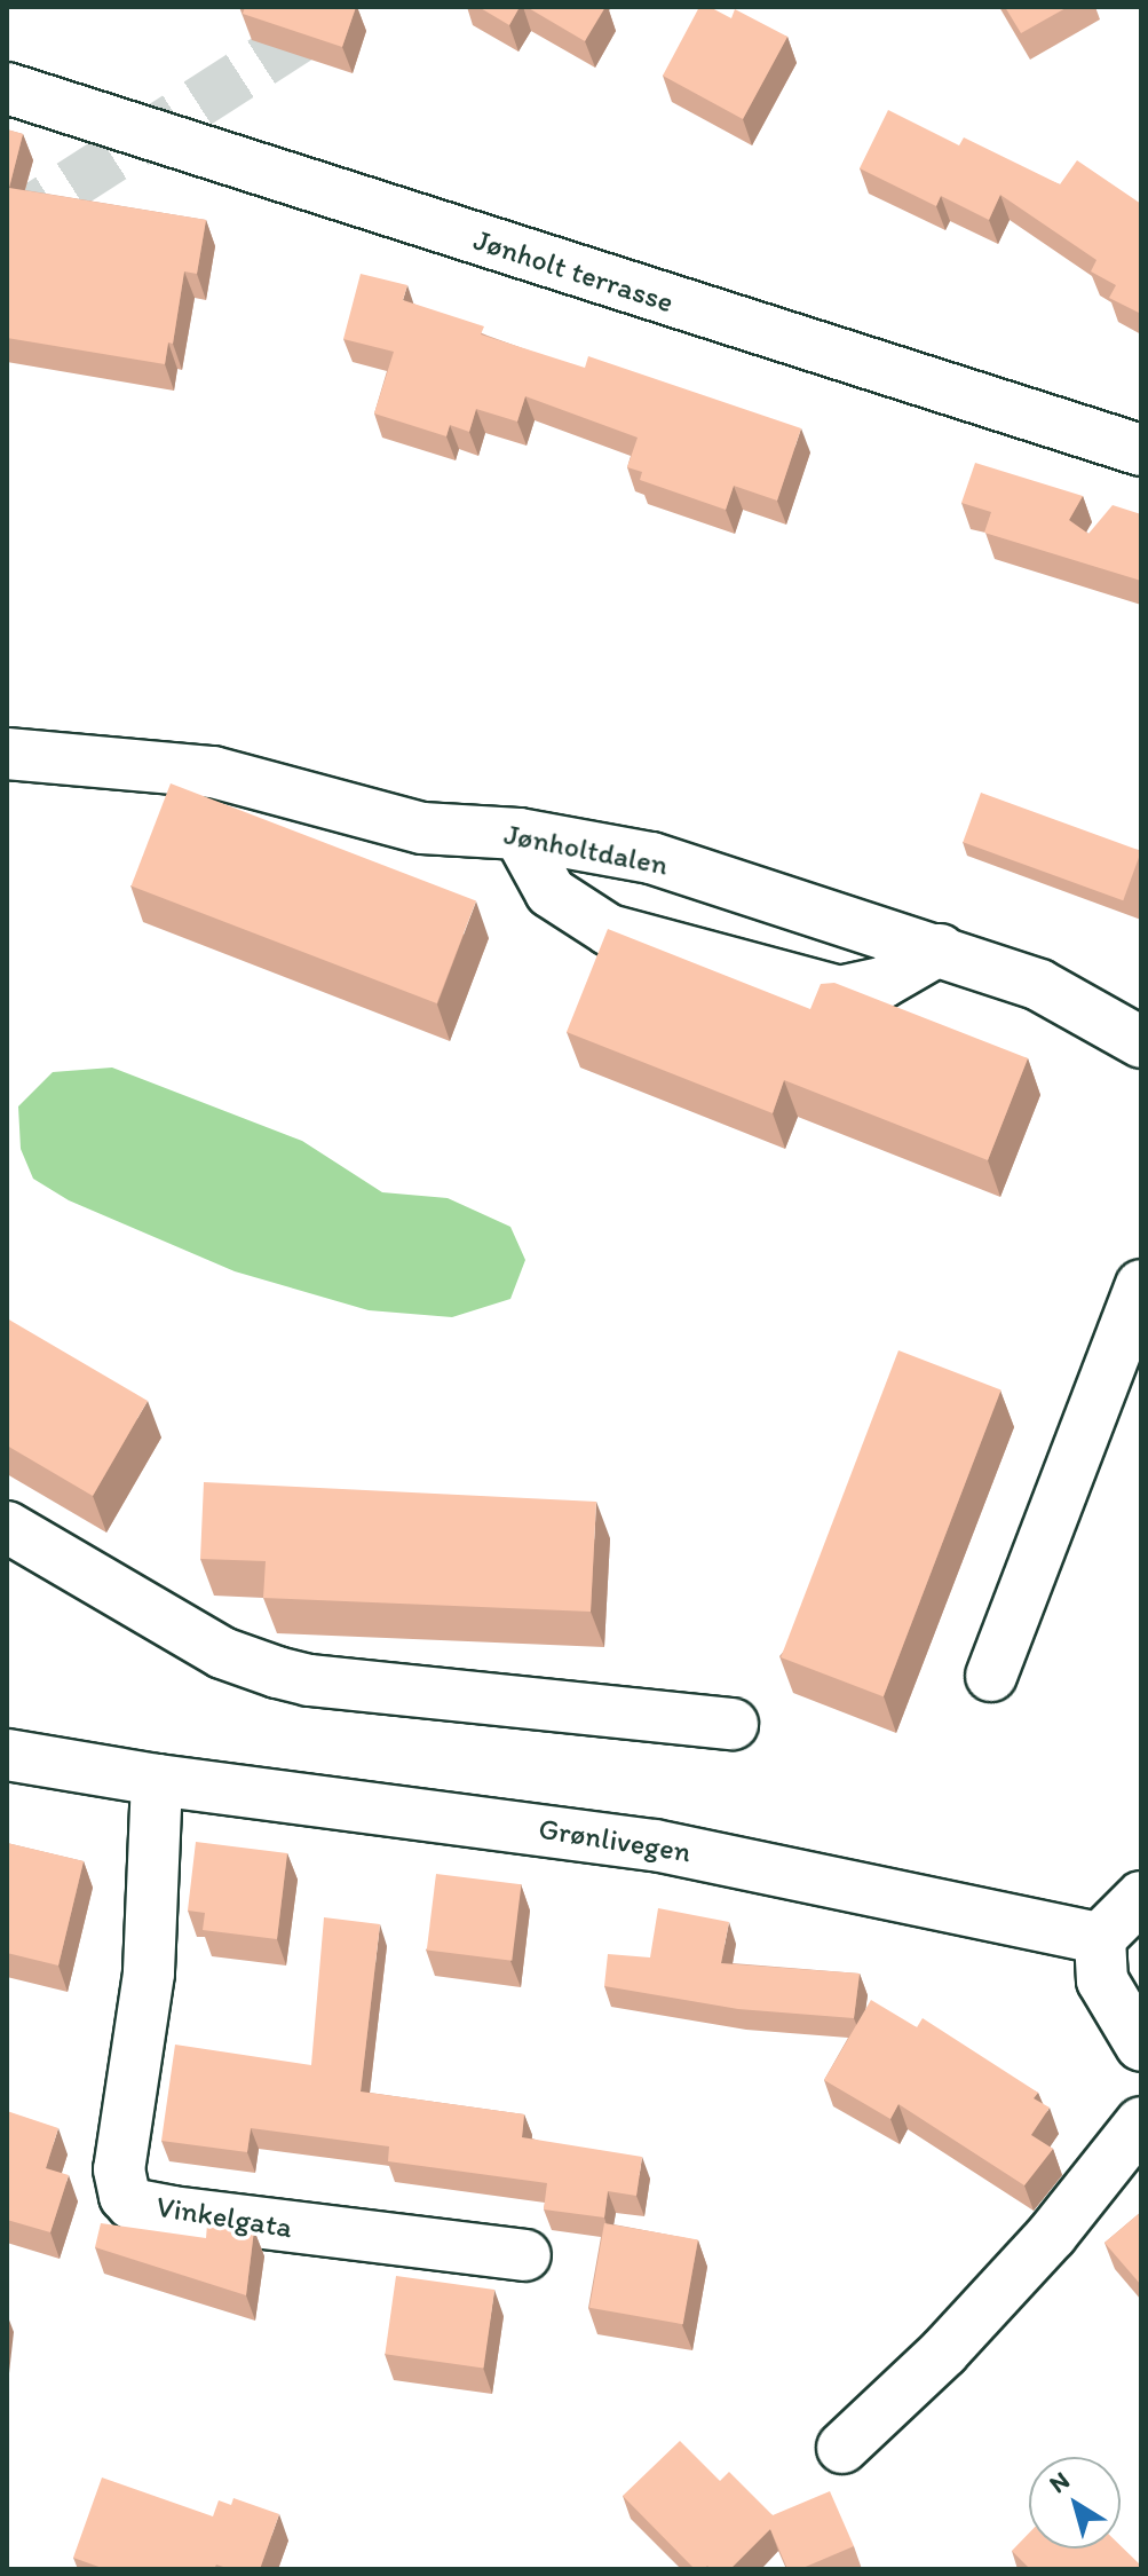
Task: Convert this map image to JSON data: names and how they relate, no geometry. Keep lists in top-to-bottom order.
{
  "streets": {
    "street": [
      "Jønholt terrasse",
      "Jønholtdalen",
      "Grønlivegen",
      "Vinkelgata"
    ]
  },
  "crossings": [
    ["Grønlivegen", "Vinkelgata"]
  ],
  "north": "top left"
}
